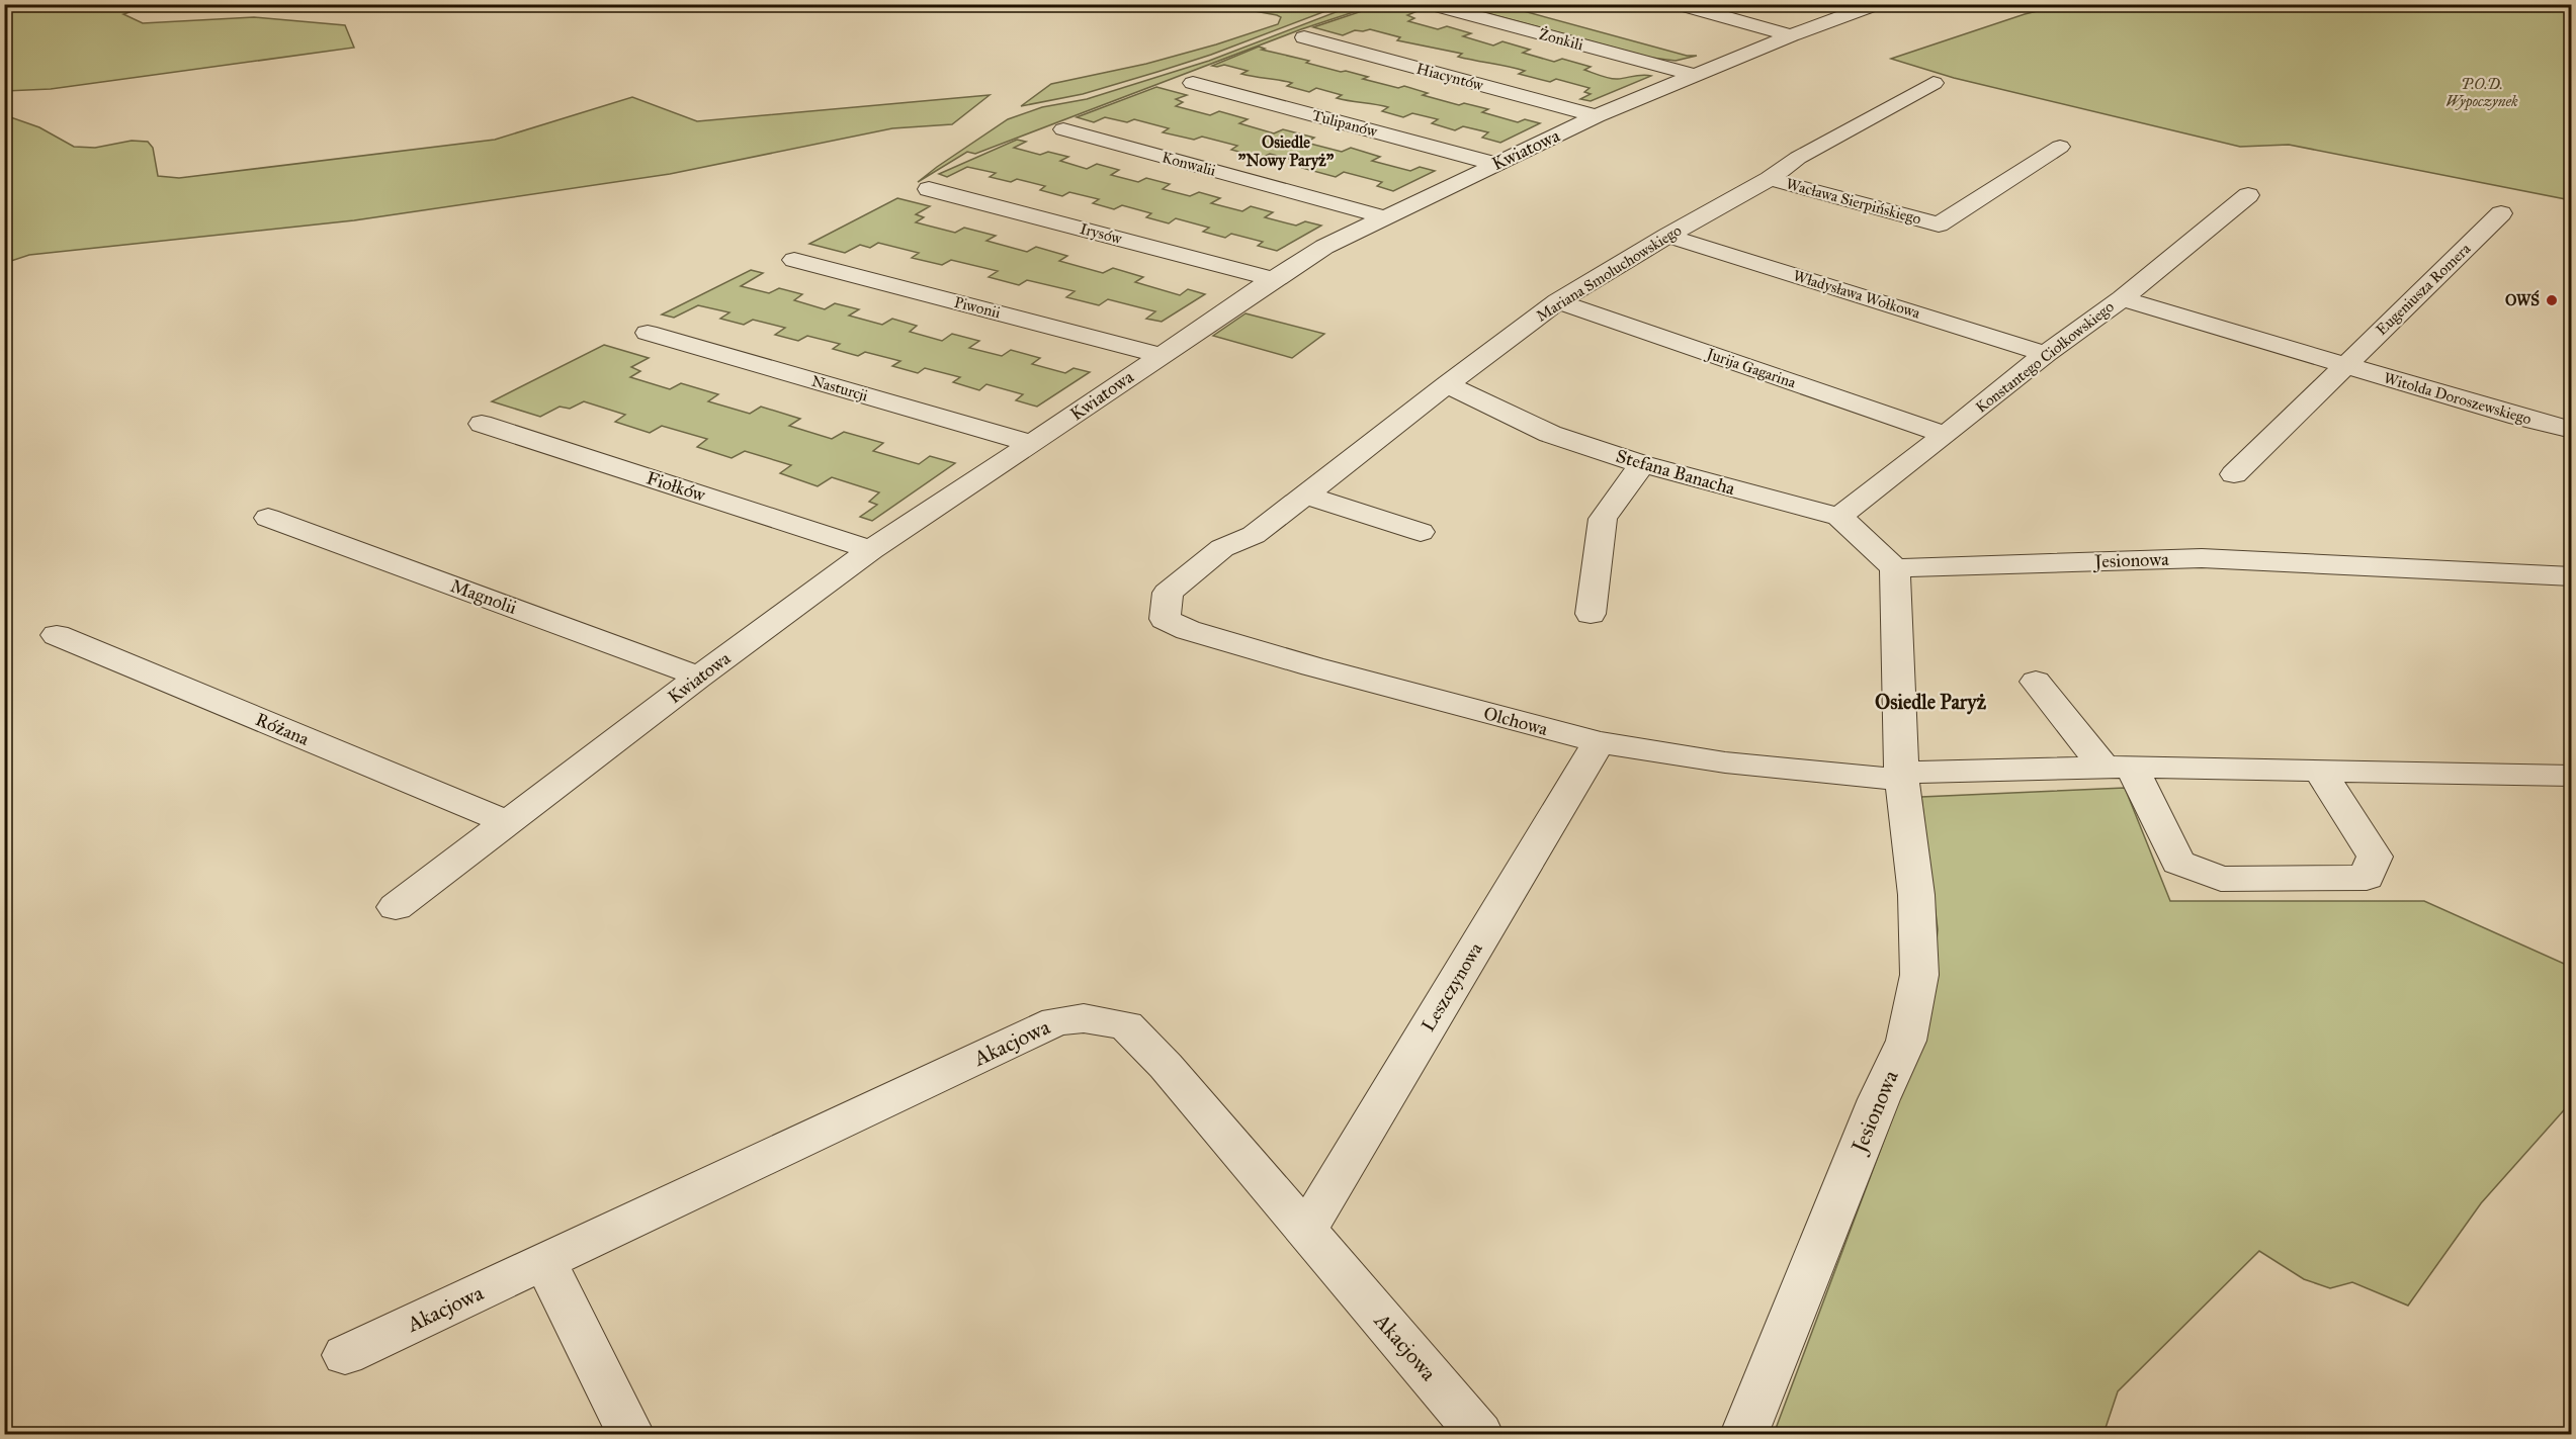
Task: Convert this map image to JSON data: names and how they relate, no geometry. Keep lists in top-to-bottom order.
{
  "streets": {
    "street": [
      "Żonkili",
      "Hiacyntów",
      "Tulipanów",
      "Kwiatowa",
      "Konwalii",
      "Wacława Sierpińskiego",
      "Irysów",
      "Mariana Smoluchowskiego",
      "Eugeniusza Romera",
      "Władysława Wołkowa",
      "Piwonii",
      "Konstantego Ciołkowskiego",
      "Jurija Gagarina",
      "Nasturcji",
      "Witolda Doroszewskiego",
      "Stefana Banacha",
      "Fiołków",
      "Jesionowa",
      "Magnolii",
      "Olchowa",
      "Różana",
      "Leszczynowa",
      "Akacjowa"
    ]
  },
  "crossings": [
    ["Żonkili", "Kwiatowa"],
    ["Hiacyntów", "Kwiatowa"],
    ["Tulipanów", "Kwiatowa"],
    ["Kwiatowa", "Konwalii"],
    ["Kwiatowa", "Irysów"],
    ["Kwiatowa", "Piwonii"],
    ["Kwiatowa", "Nasturcji"],
    ["Kwiatowa", "Fiołków"],
    ["Kwiatowa", "Magnolii"],
    ["Kwiatowa", "Różana"],
    ["Wacława Sierpińskiego", "Mariana Smoluchowskiego"],
    ["Mariana Smoluchowskiego", "Władysława Wołkowa"],
    ["Mariana Smoluchowskiego", "Jurija Gagarina"],
    ["Mariana Smoluchowskiego", "Stefana Banacha"],
    ["Mariana Smoluchowskiego", "Olchowa"],
    ["Eugeniusza Romera", "Witolda Doroszewskiego"],
    ["Władysława Wołkowa", "Konstantego Ciołkowskiego"],
    ["Konstantego Ciołkowskiego", "Jurija Gagarina"],
    ["Konstantego Ciołkowskiego", "Witolda Doroszewskiego"],
    ["Konstantego Ciołkowskiego", "Stefana Banacha"],
    ["Stefana Banacha", "Jesionowa"],
    ["Jesionowa", "Olchowa"],
    ["Olchowa", "Leszczynowa"],
    ["Leszczynowa", "Akacjowa"]
  ],
  "districts": ["Osiedle \"Nowy Paryż\"", "Osiedle Paryż"],
  "parks": ["P.O.D. Wypoczynek"],
  "places": ["OWŚ"]
}
